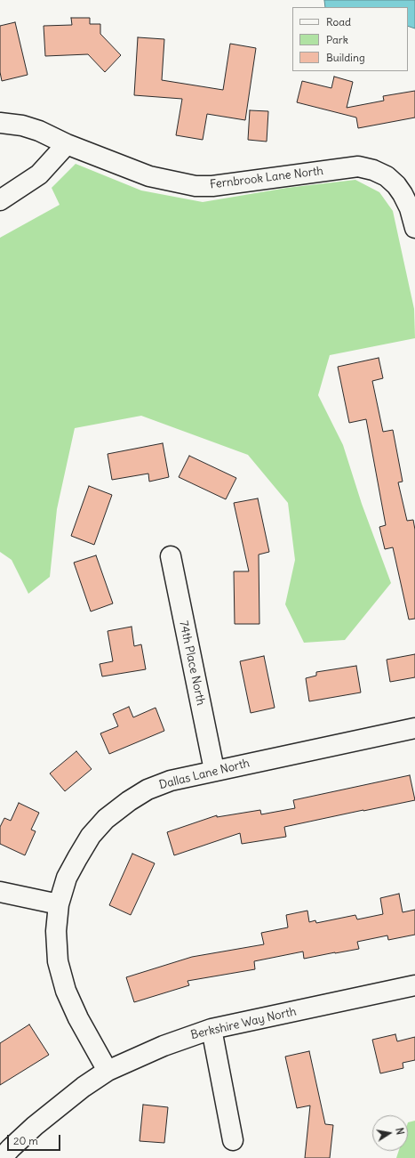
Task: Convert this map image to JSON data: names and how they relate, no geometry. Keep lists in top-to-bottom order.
{
  "streets": {
    "street": [
      "Fernbrook Lane North",
      "74th Place North",
      "Dallas Lane North",
      "Berkshire Way North"
    ]
  },
  "crossings": [
    ["74th Place North", "Dallas Lane North"],
    ["Dallas Lane North", "Berkshire Way North"]
  ],
  "legend": ["Road", "Park", "Building"],
  "scale_bar": "20 m",
  "north": "right"
}
